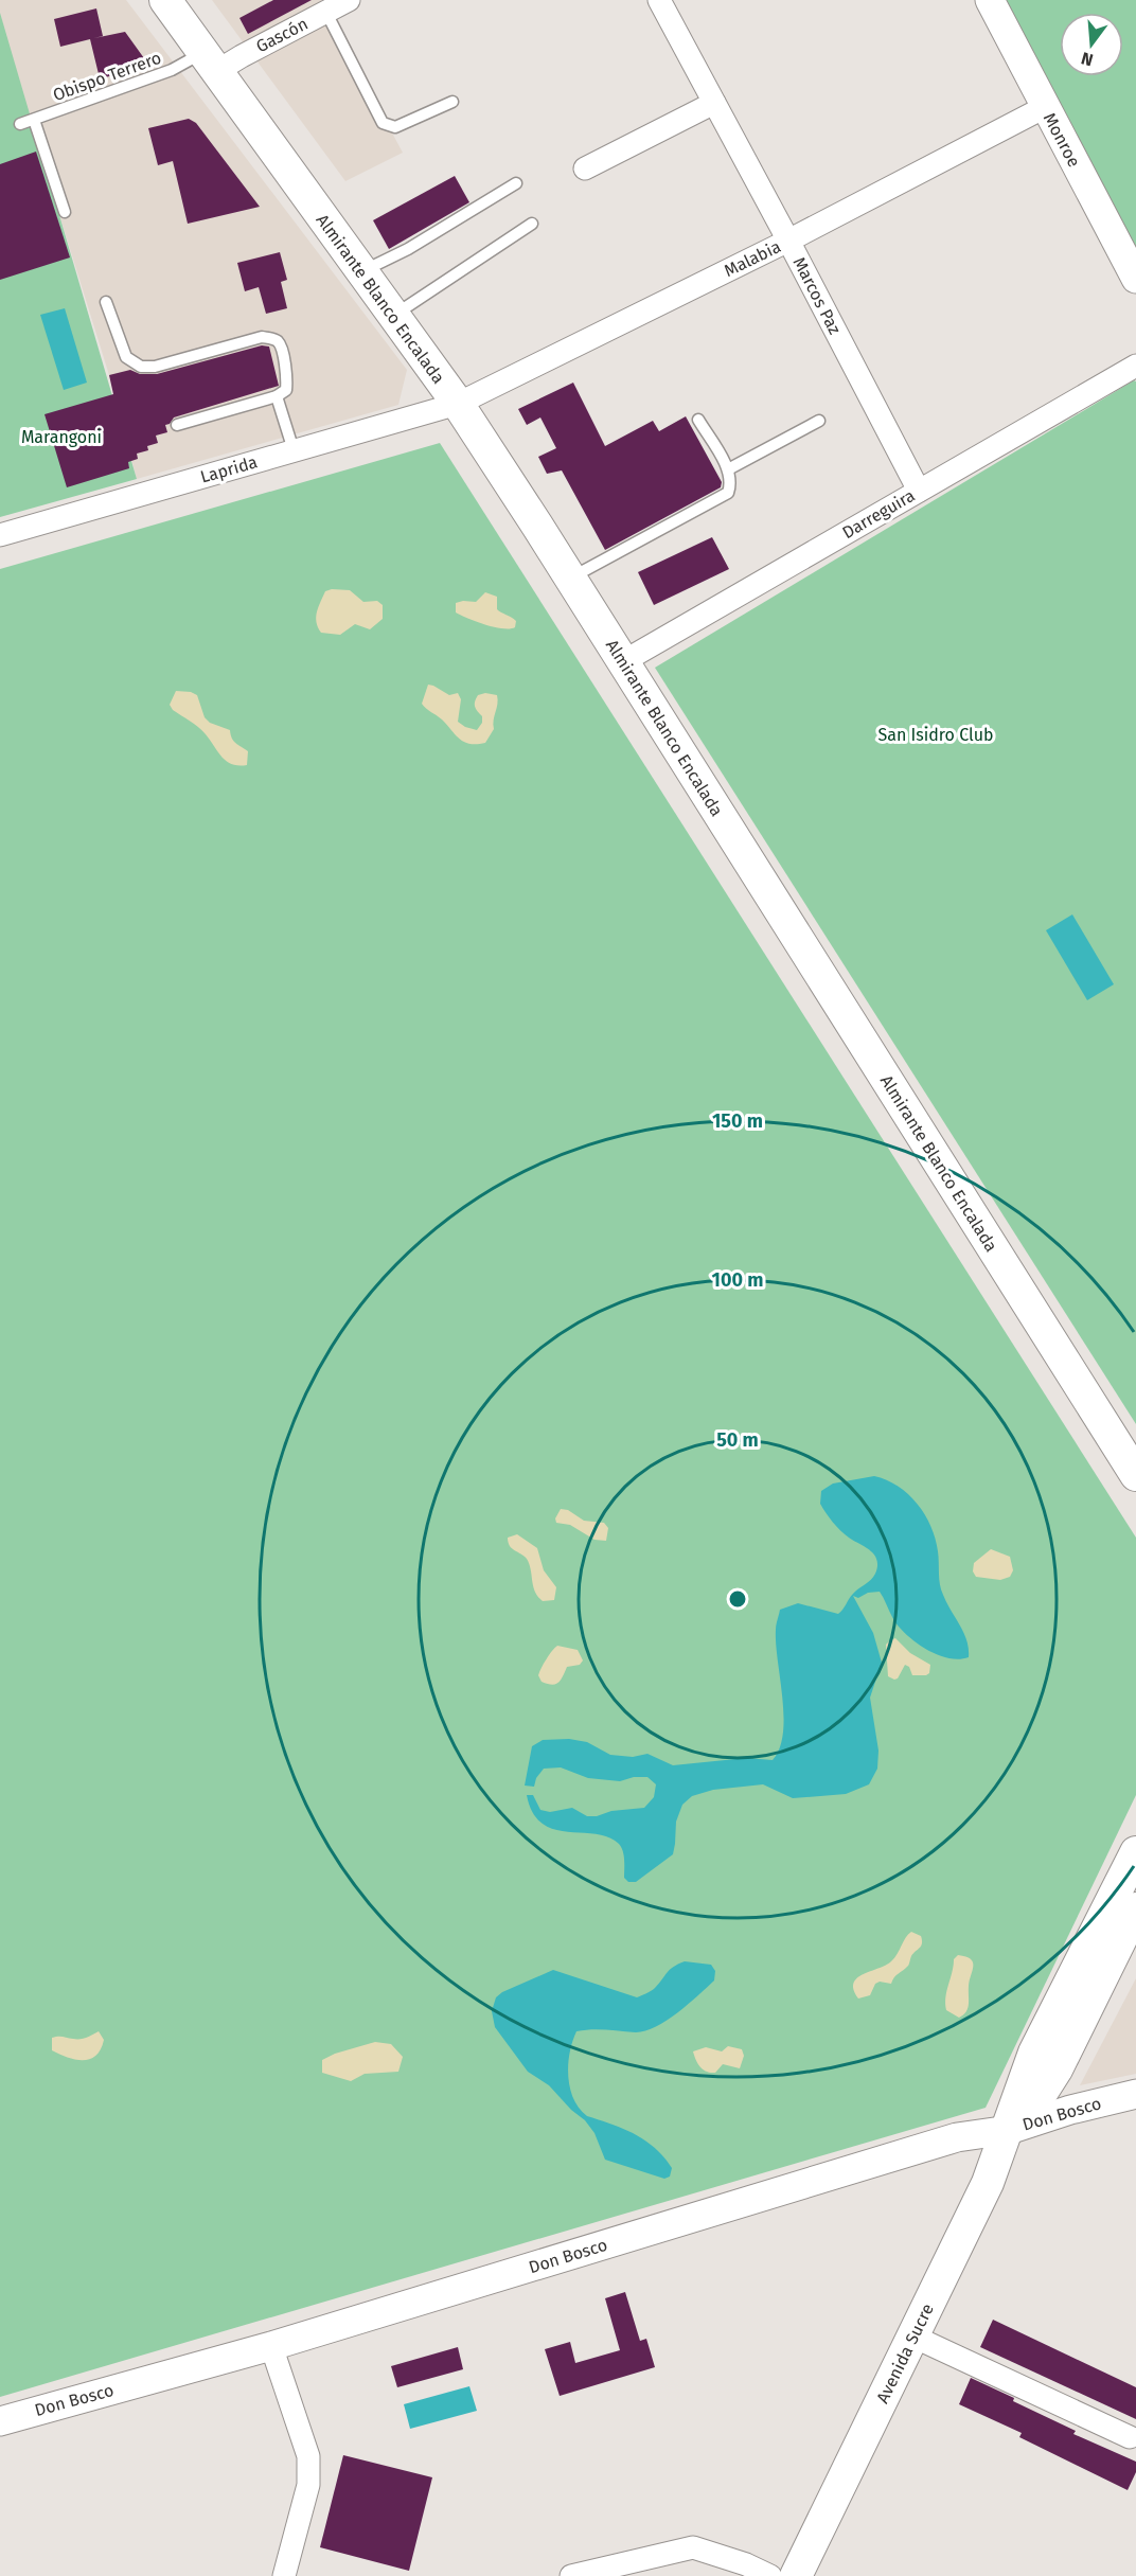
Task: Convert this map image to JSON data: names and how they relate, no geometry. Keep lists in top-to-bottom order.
{
  "streets": {
    "main road": ["Almirante Blanco Encalada", "Avenida Sucre"],
    "street": [
      "Gascón",
      "Monroe",
      "Malabia",
      "Marcos Paz",
      "Laprida",
      "Darreguira",
      "Don Bosco"
    ],
    "lane": ["Obispo Terrero"]
  },
  "crossings": [
    ["Gascón", "Obispo Terrero"],
    ["Gascón", "Almirante Blanco Encalada"],
    ["Obispo Terrero", "Almirante Blanco Encalada"],
    ["Monroe", "Malabia"],
    ["Malabia", "Marcos Paz"],
    ["Malabia", "Almirante Blanco Encalada"],
    ["Malabia", "Laprida"],
    ["Marcos Paz", "Darreguira"],
    ["Almirante Blanco Encalada", "Laprida"],
    ["Almirante Blanco Encalada", "Darreguira"],
    ["Don Bosco", "Avenida Sucre"]
  ],
  "parks": ["Marangoni", "San Isidro Club"],
  "north": "bottom",
  "rings": ["150 m", "100 m", "50 m"]
}
